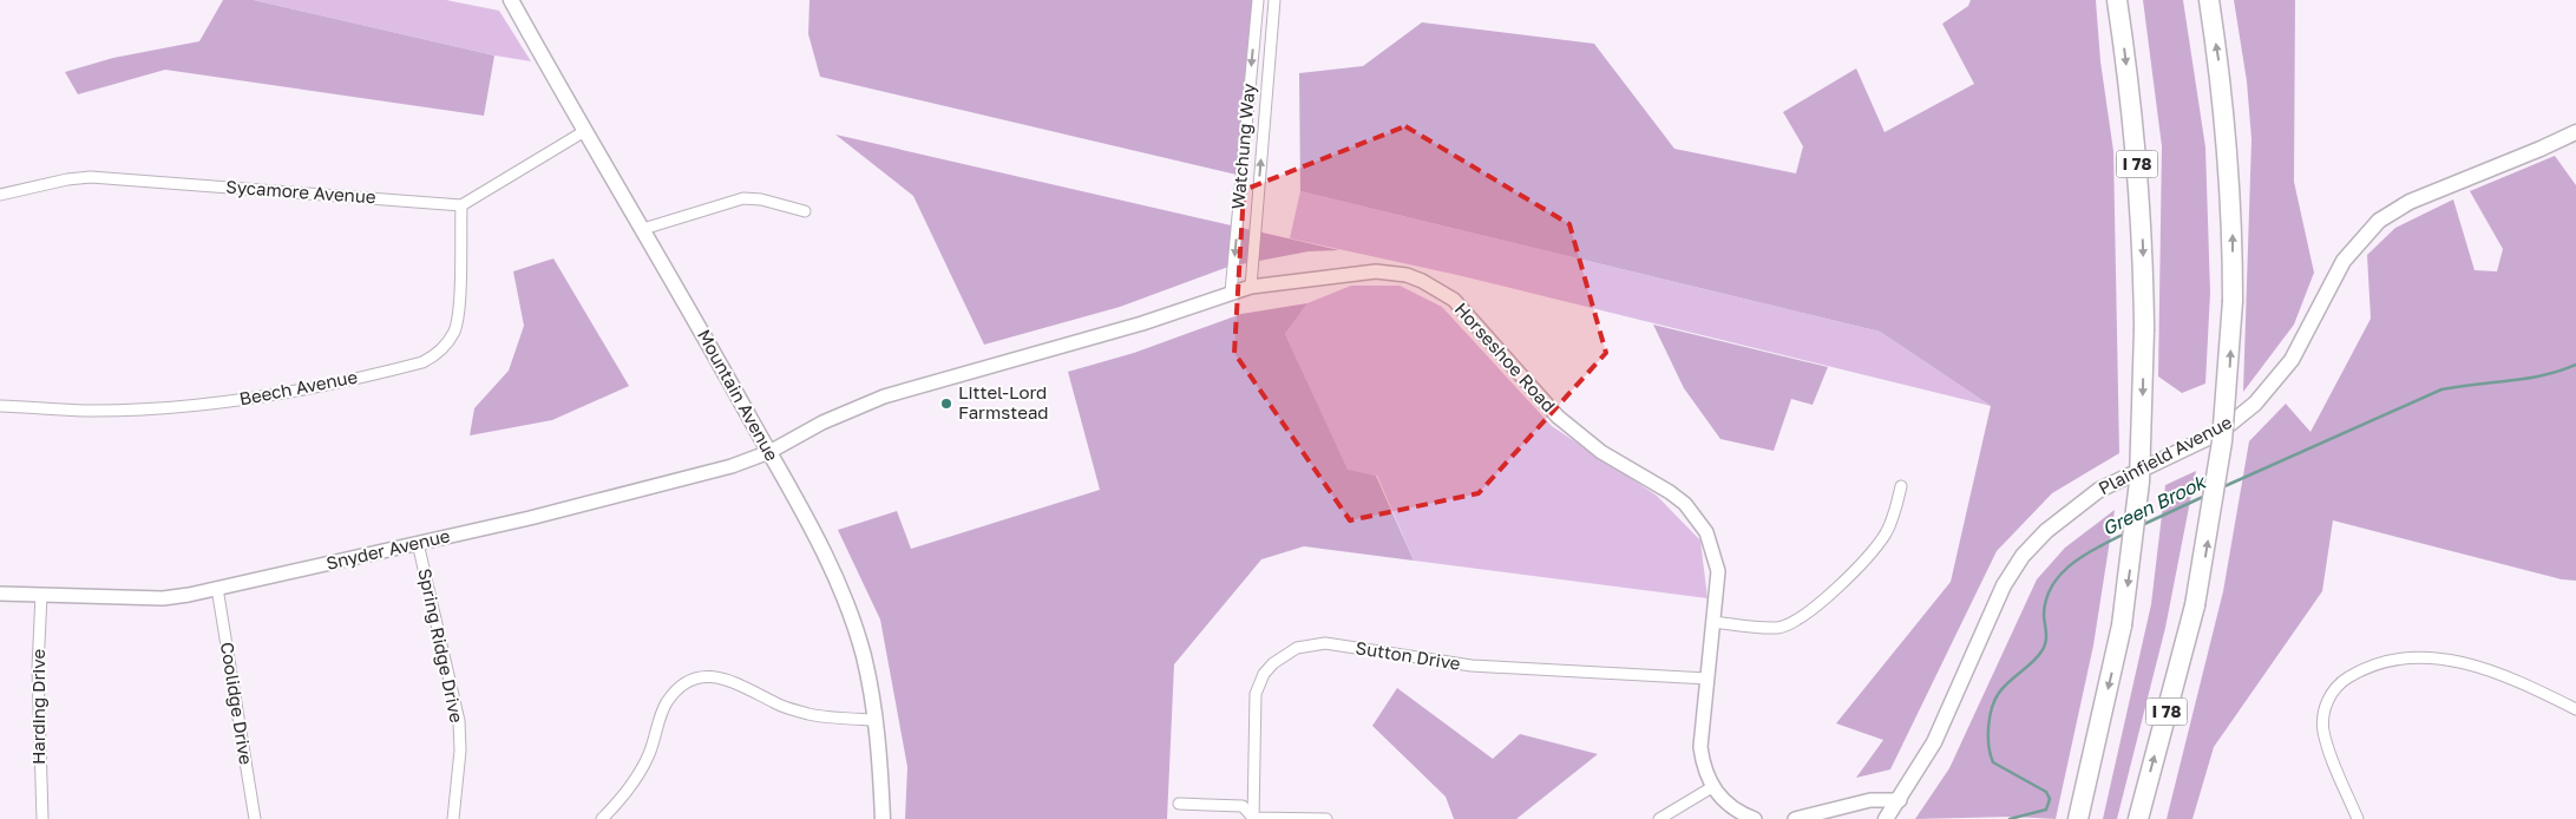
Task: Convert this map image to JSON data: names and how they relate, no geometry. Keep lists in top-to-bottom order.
{
  "streets": {
    "highway": ["I 78"],
    "main road": ["Mountain Avenue", "Plainfield Avenue"],
    "street": [
      "Watchung Way",
      "Sycamore Avenue",
      "Horseshoe Road",
      "Beech Avenue",
      "Snyder Avenue",
      "Spring Ridge Drive",
      "Sutton Drive",
      "Coolidge Drive",
      "Harding Drive"
    ]
  },
  "crossings": [
    ["Watchung Way", "Horseshoe Road"],
    ["Sycamore Avenue", "Beech Avenue"],
    ["Horseshoe Road", "Mountain Avenue"],
    ["Horseshoe Road", "Snyder Avenue"],
    ["Horseshoe Road", "Sutton Drive"],
    ["Mountain Avenue", "Snyder Avenue"],
    ["Snyder Avenue", "Spring Ridge Drive"],
    ["Snyder Avenue", "Coolidge Drive"],
    ["Snyder Avenue", "Harding Drive"]
  ],
  "water": ["Green Brook"],
  "places": ["Littel-Lord Farmstead"]
}
